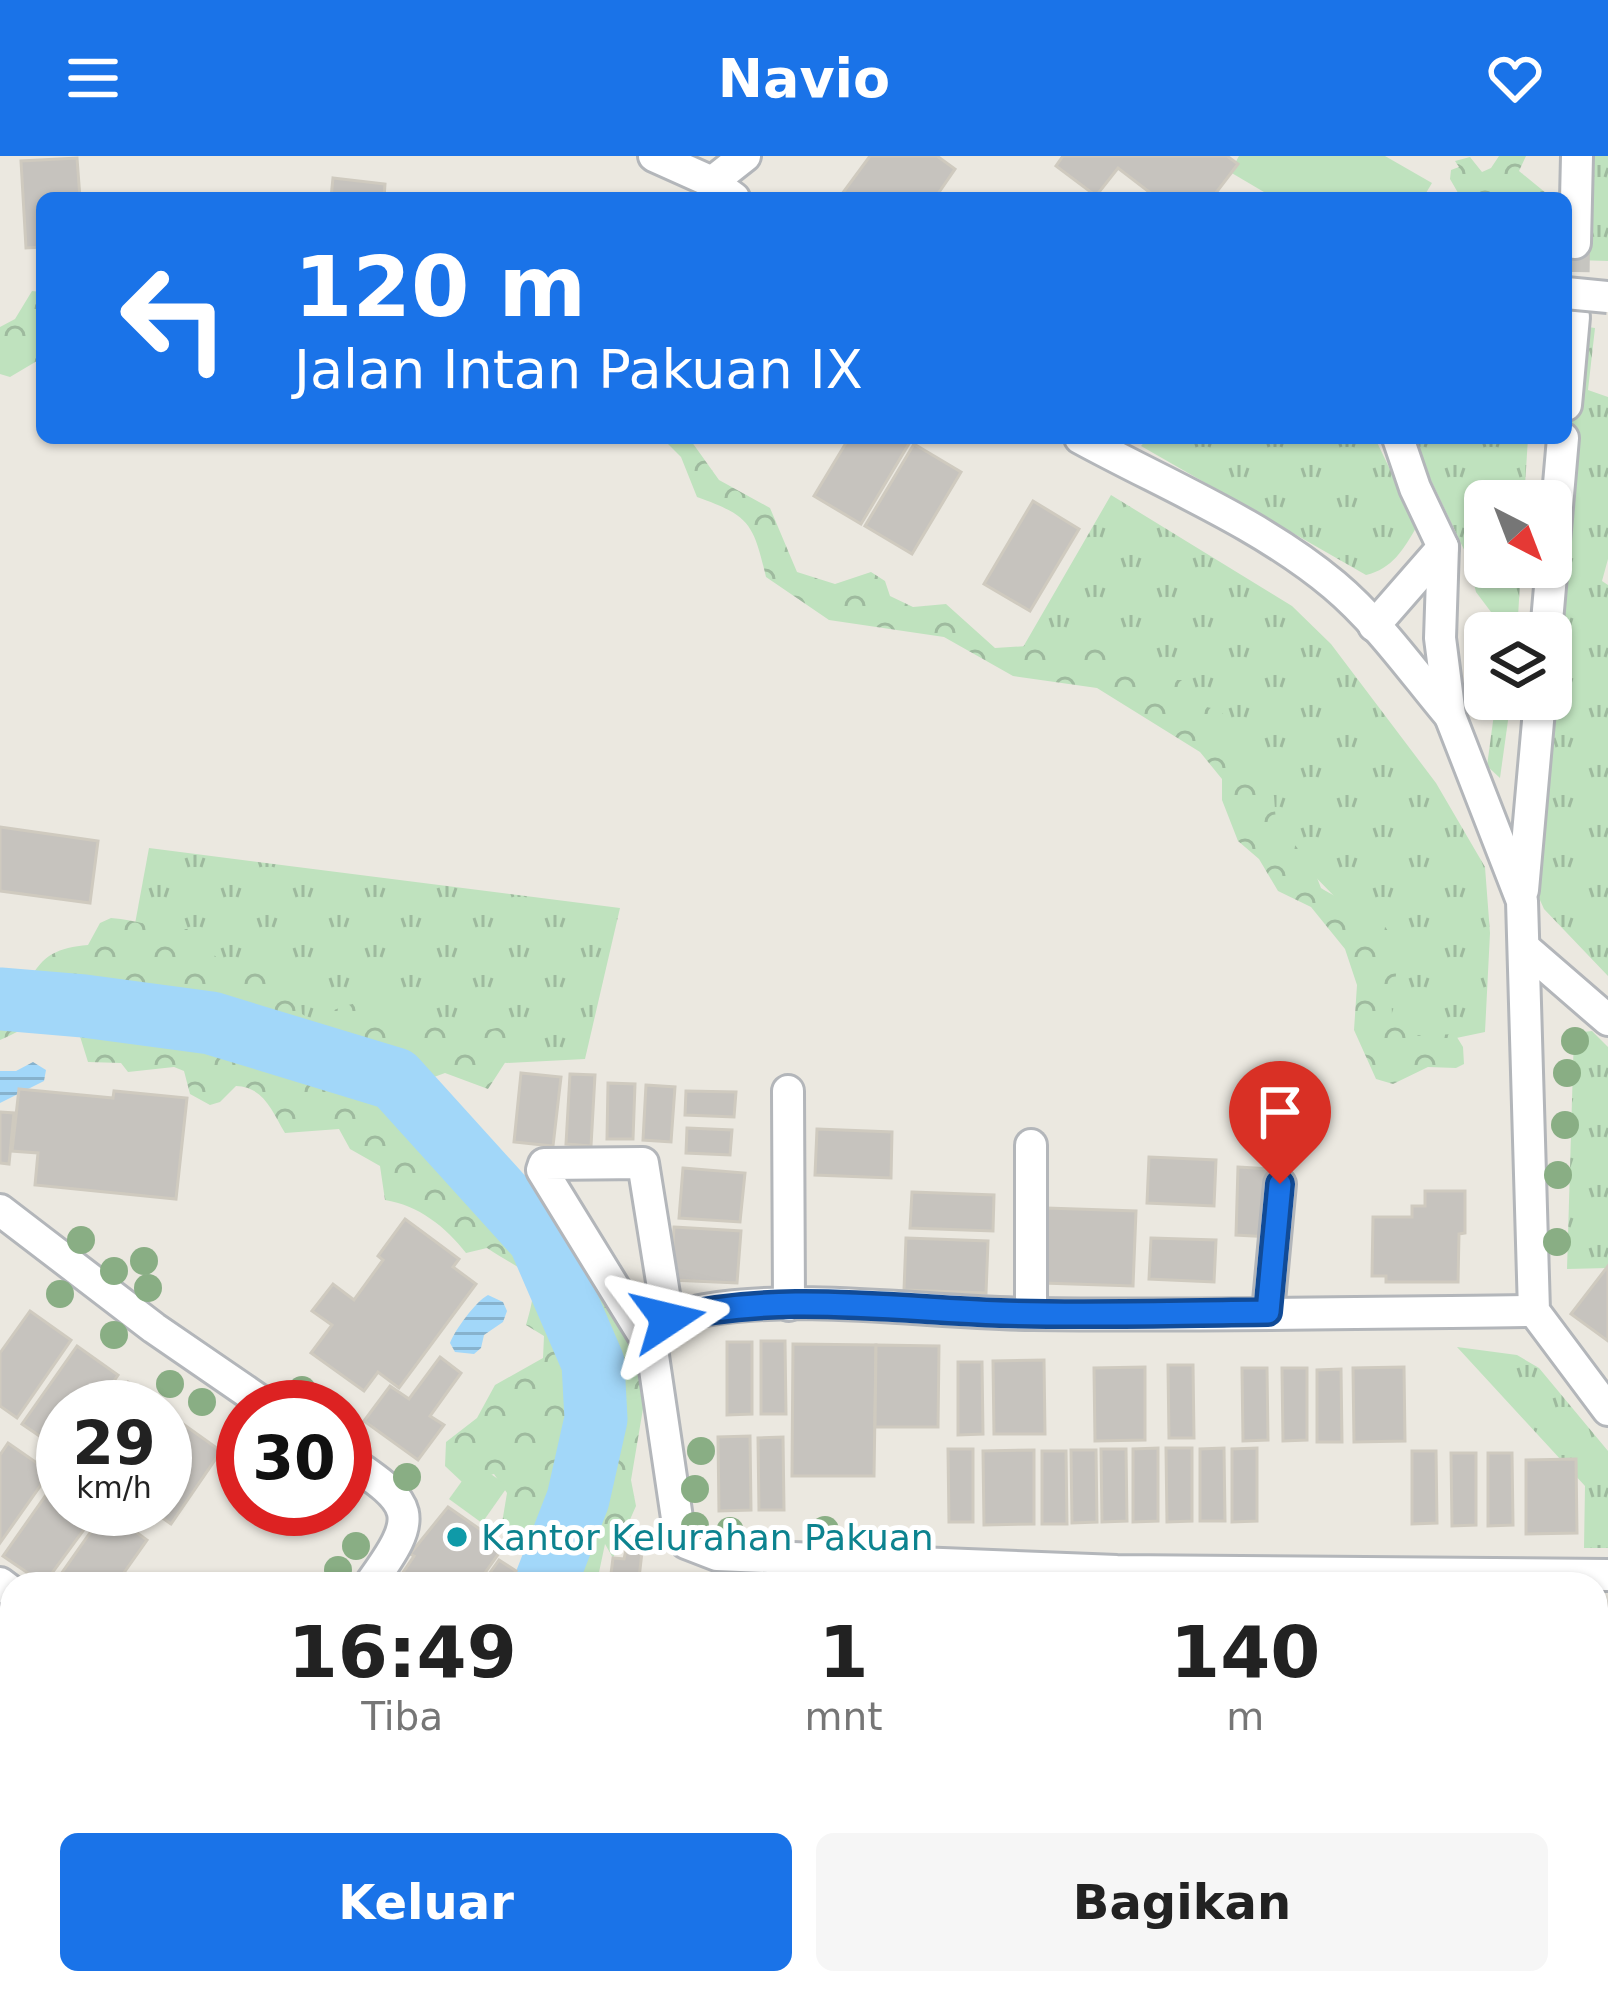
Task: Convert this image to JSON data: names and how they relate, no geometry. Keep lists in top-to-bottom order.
{
  "places": ["Kantor Kelurahan Pakuan"],
  "north": "bottom right",
  "page": {
    "header": "Navio",
    "turn": ["120 m", "Jalan Intan Pakuan IX"],
    "speed": "29 km/h",
    "limit": "30",
    "eta": [
      "16:49",
      "Tiba",
      "1",
      "mnt",
      "140",
      "m"
    ],
    "buttons": ["Keluar", "Bagikan"]
  }
}
